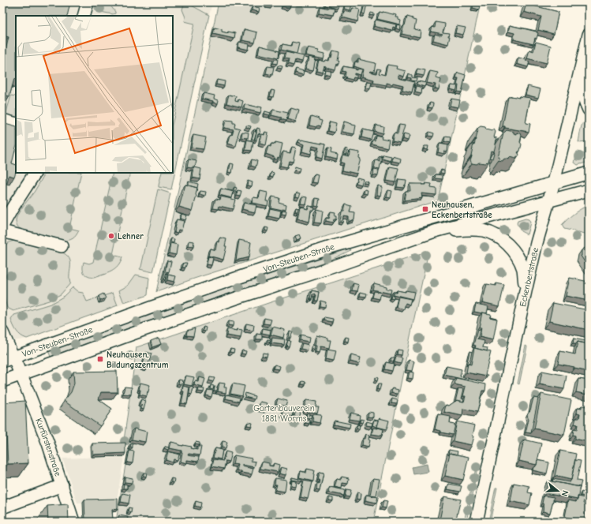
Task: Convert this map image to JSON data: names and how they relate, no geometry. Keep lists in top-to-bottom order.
{
  "streets": {
    "street": ["Von-Steuben-Straße", "Eckenbertstraße", "Kurfürstenstraße"]
  },
  "crossings": [
    ["Von-Steuben-Straße", "Eckenbertstraße"],
    ["Von-Steuben-Straße", "Kurfürstenstraße"]
  ],
  "parks": ["Gartenbauverein 1881 Worms"],
  "places": {
    "transit": ["Neuhausen, Eckenbertstraße", "Neuhausen, Bildungszentrum"],
    "other": ["Lehner"]
  },
  "north": "right"
}
